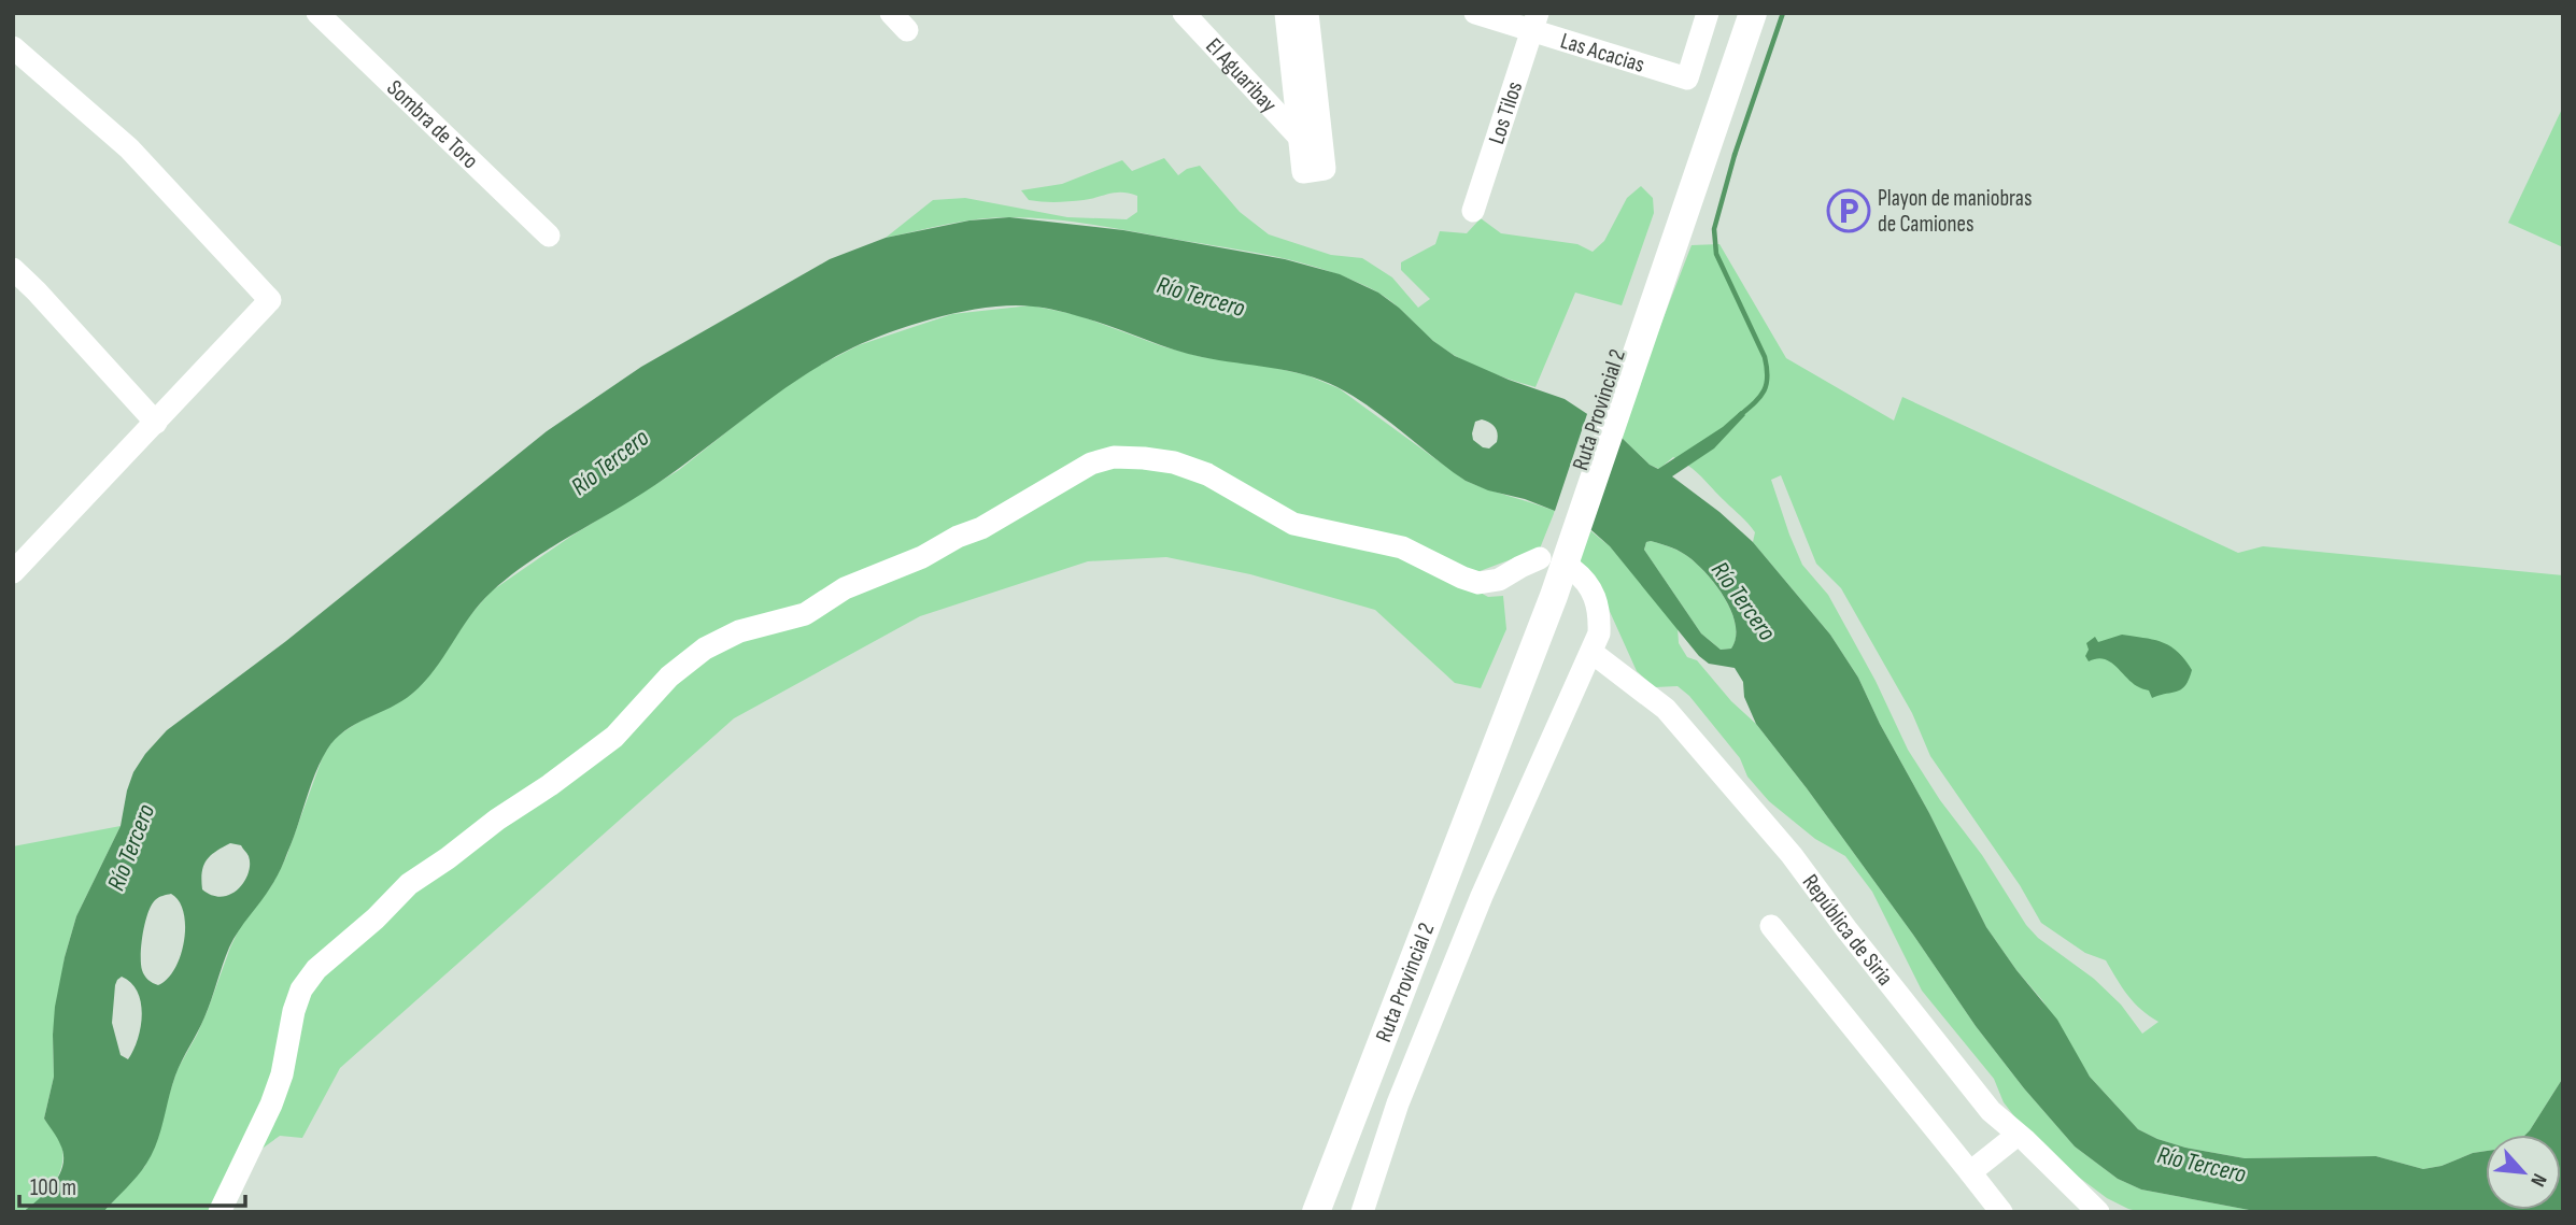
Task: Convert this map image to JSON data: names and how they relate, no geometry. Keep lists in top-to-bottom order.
{
  "streets": {
    "main road": ["Ruta Provincial 2"],
    "street": [
      "Las Acacias",
      "El Aguaribay",
      "Los Tilos",
      "Sombra de Toro",
      "República de Siria"
    ]
  },
  "crossings": [
    ["Las Acacias", "Los Tilos"]
  ],
  "water": ["Río Tercero"],
  "places": {
    "parking": ["Playon de maniobras de Camiones"]
  },
  "scale_bar": "100 m",
  "north": "bottom right"
}
